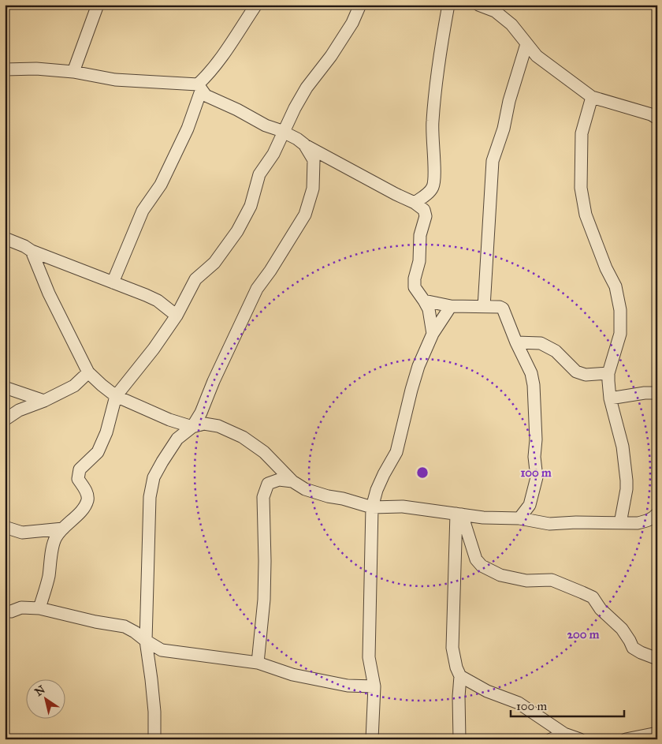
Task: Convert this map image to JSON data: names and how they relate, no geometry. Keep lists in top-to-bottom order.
{
  "scale_bar": "100 m",
  "north": "top left",
  "rings": ["100 m", "200 m"]
}
